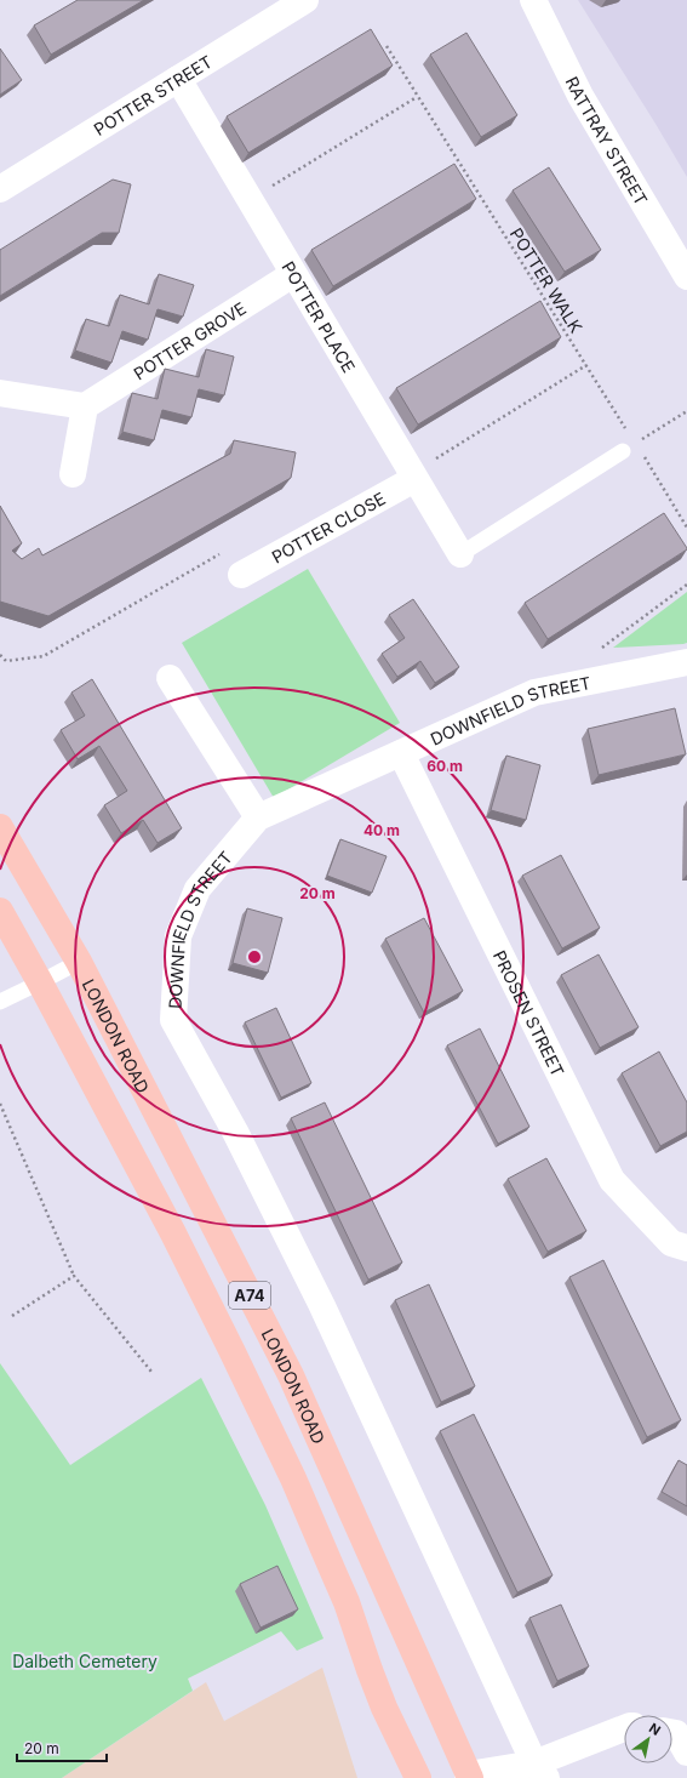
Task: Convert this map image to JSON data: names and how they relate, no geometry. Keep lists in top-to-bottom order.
{
  "streets": {
    "main road": ["LONDON ROAD", "A74"],
    "street": [
      "POTTER STREET",
      "RATTRAY STREET",
      "POTTER PLACE",
      "POTTER GROVE",
      "POTTER CLOSE",
      "DOWNFIELD STREET",
      "PROSEN STREET"
    ],
    "path": ["POTTER WALK"]
  },
  "crossings": [
    ["POTTER STREET", "POTTER PLACE"],
    ["POTTER PLACE", "POTTER GROVE"],
    ["POTTER PLACE", "POTTER CLOSE"],
    ["DOWNFIELD STREET", "PROSEN STREET"]
  ],
  "parks": ["Dalbeth Cemetery"],
  "scale_bar": "20 m",
  "north": "top right",
  "rings": ["60 m", "40 m", "20 m"]
}
